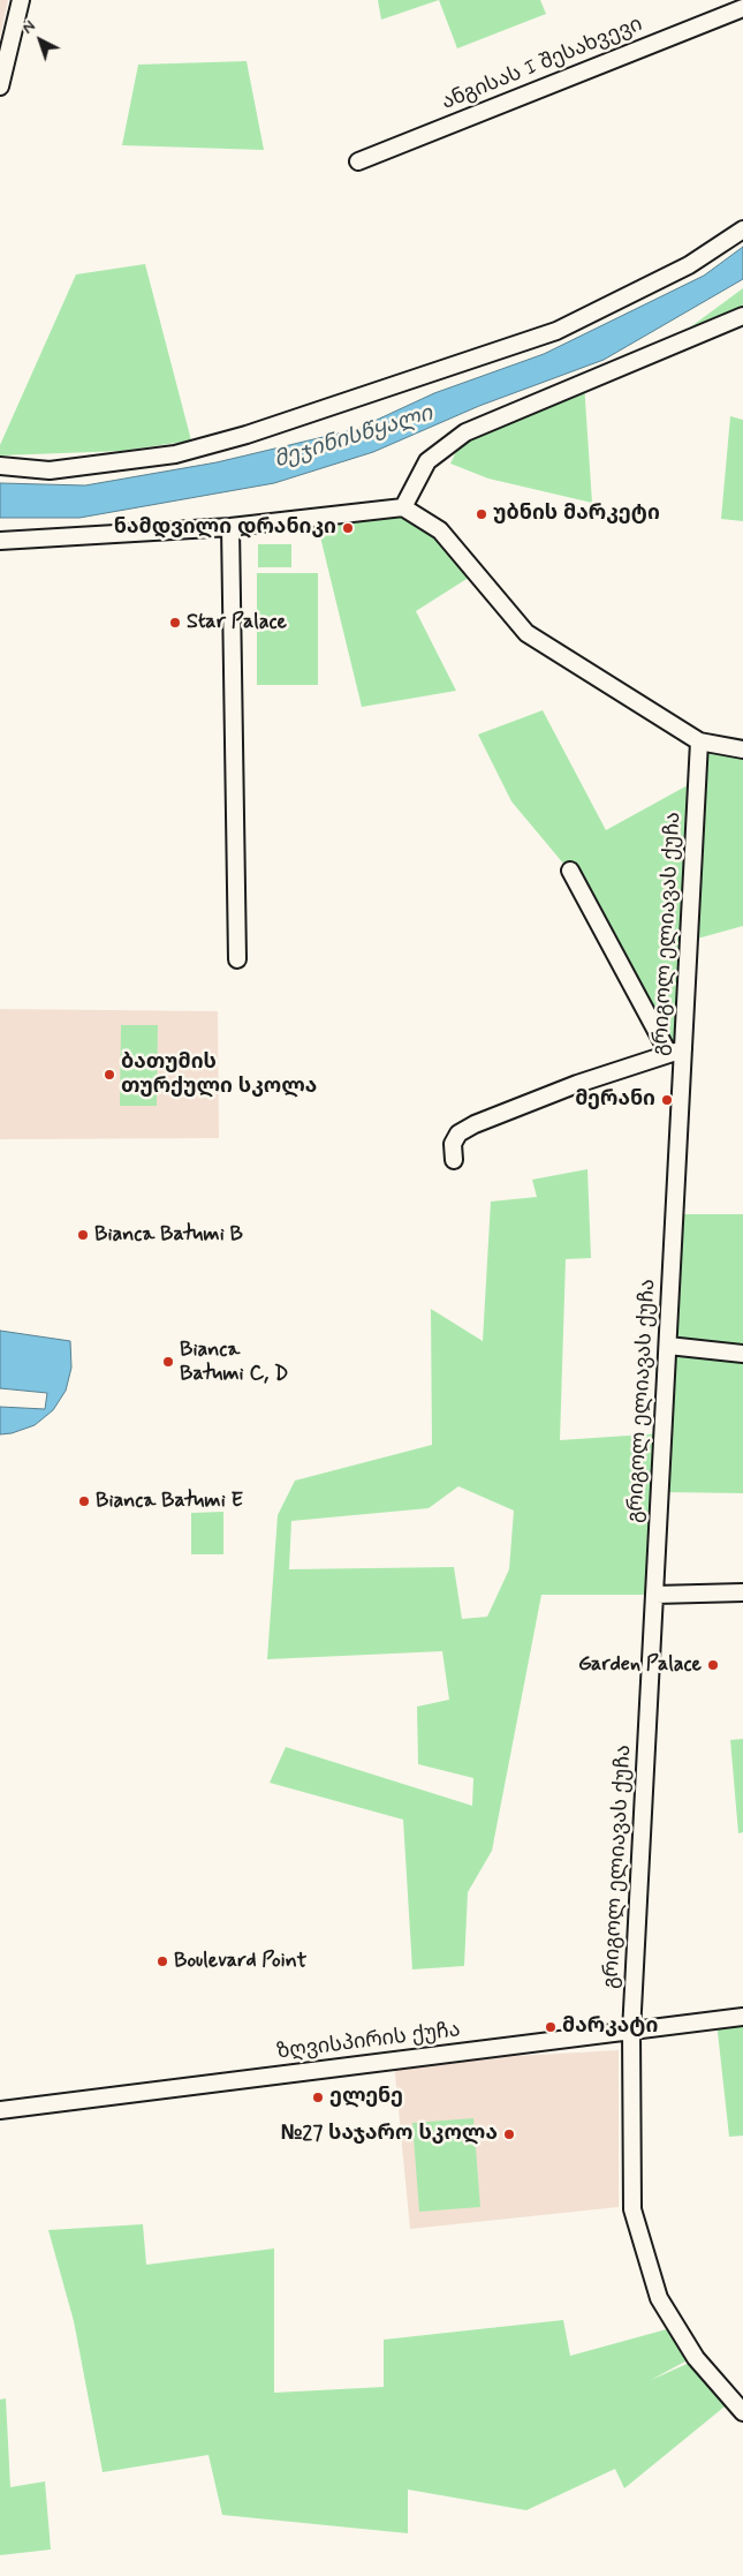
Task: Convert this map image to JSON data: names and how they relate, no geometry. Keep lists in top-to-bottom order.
{
  "streets": {
    "street": ["ანგისას I შესახვევი", "გრიგოლ ელიავას ქუჩა", "ზღვისპირის ქუჩა"]
  },
  "crossings": [
    ["გრიგოლ ელიავას ქუჩა", "ზღვისპირის ქუჩა"]
  ],
  "water": ["მეჯინისწყალი"],
  "places": [
    "უბნის მარკეტი",
    "ნამდვილი დრანიკი",
    "Star Palace",
    "ბათუმის თურქული სკოლა",
    "მერანი",
    "Bianca Batumi B",
    "Bianca Batumi C, D",
    "Bianca Batumi E",
    "Garden Palace",
    "Boulevard Point",
    "მარკატი",
    "ელენე",
    "№27 საჯარო სკოლა"
  ],
  "north": "top left"
}
